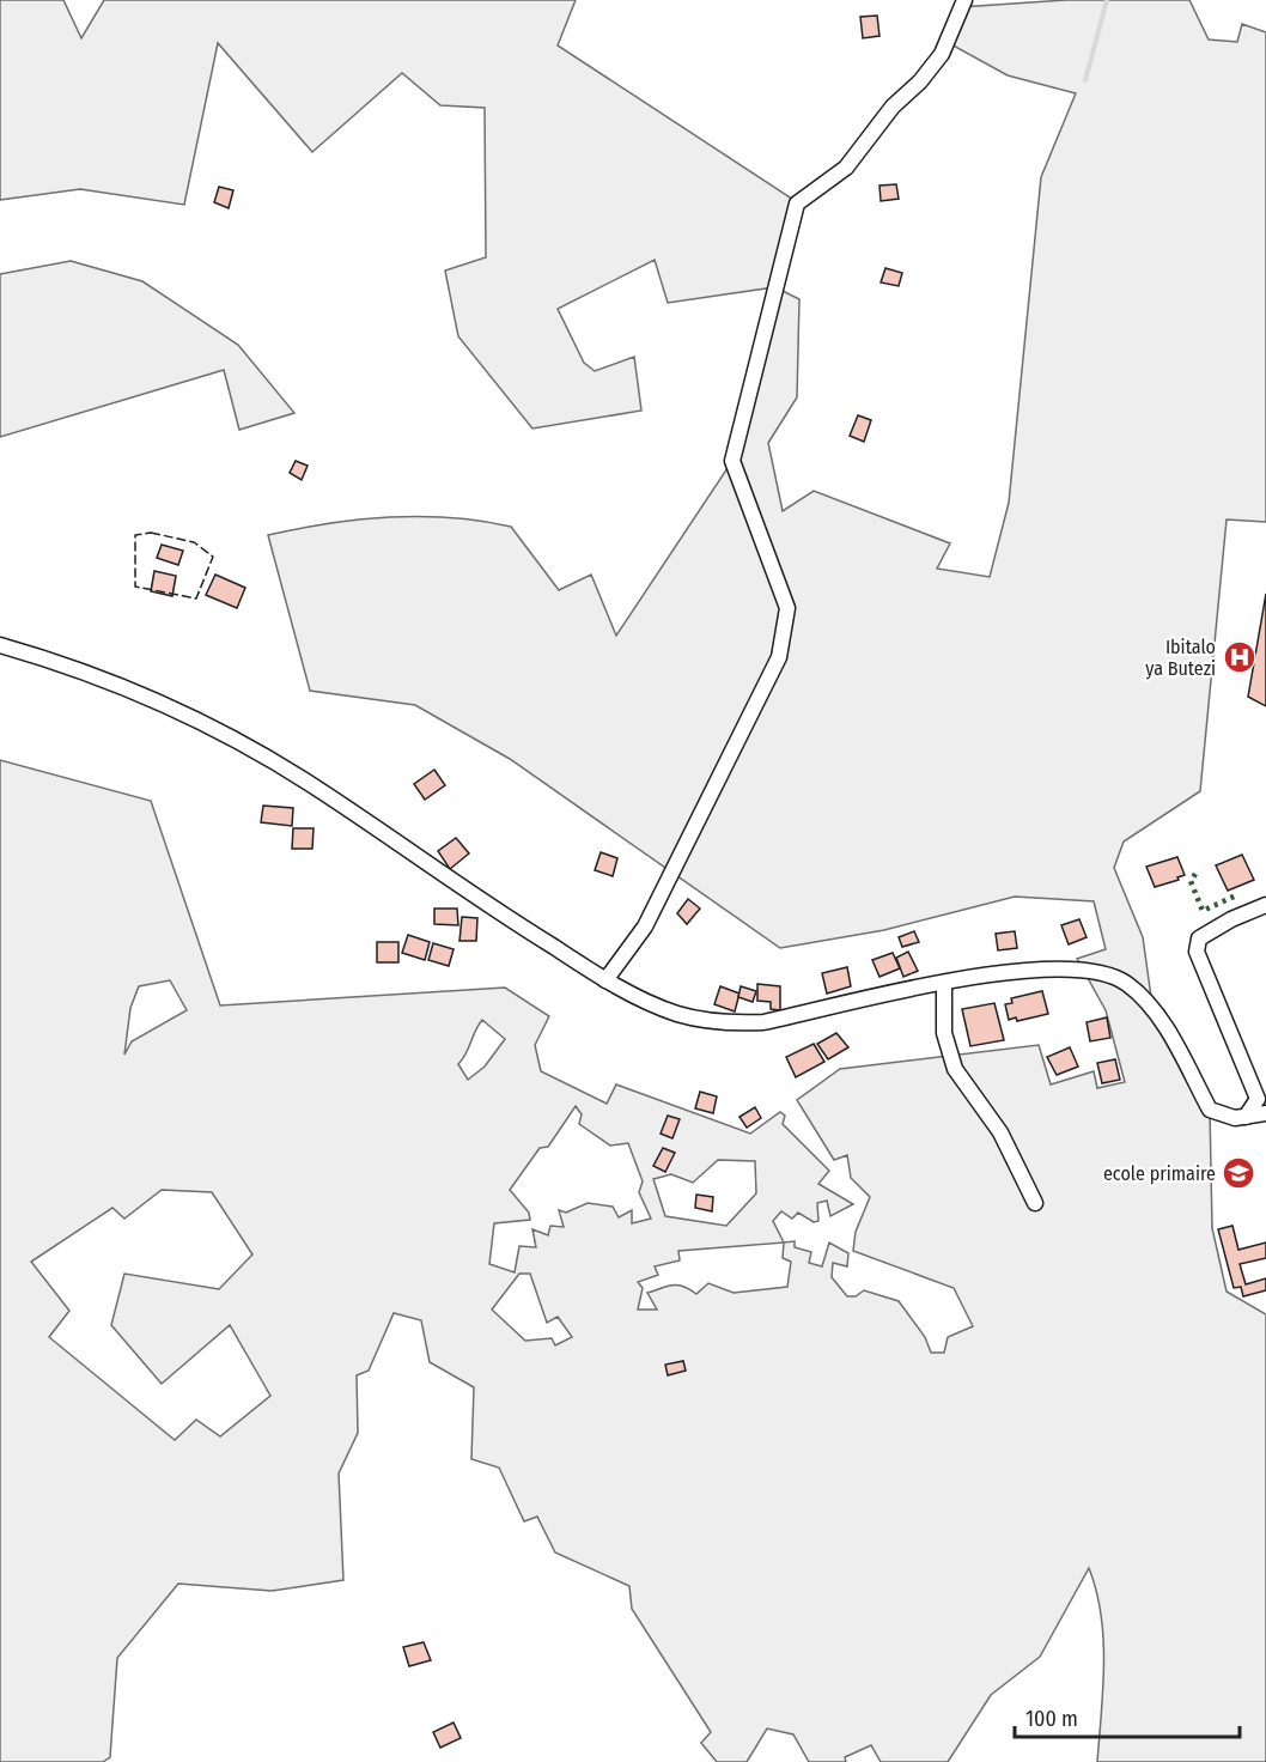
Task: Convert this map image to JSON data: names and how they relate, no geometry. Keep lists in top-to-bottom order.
{
  "places": {
    "hospital": ["Ibitalo ya Butezi"],
    "school or university": ["ecole primaire"]
  },
  "scale_bar": "100 m"
}
